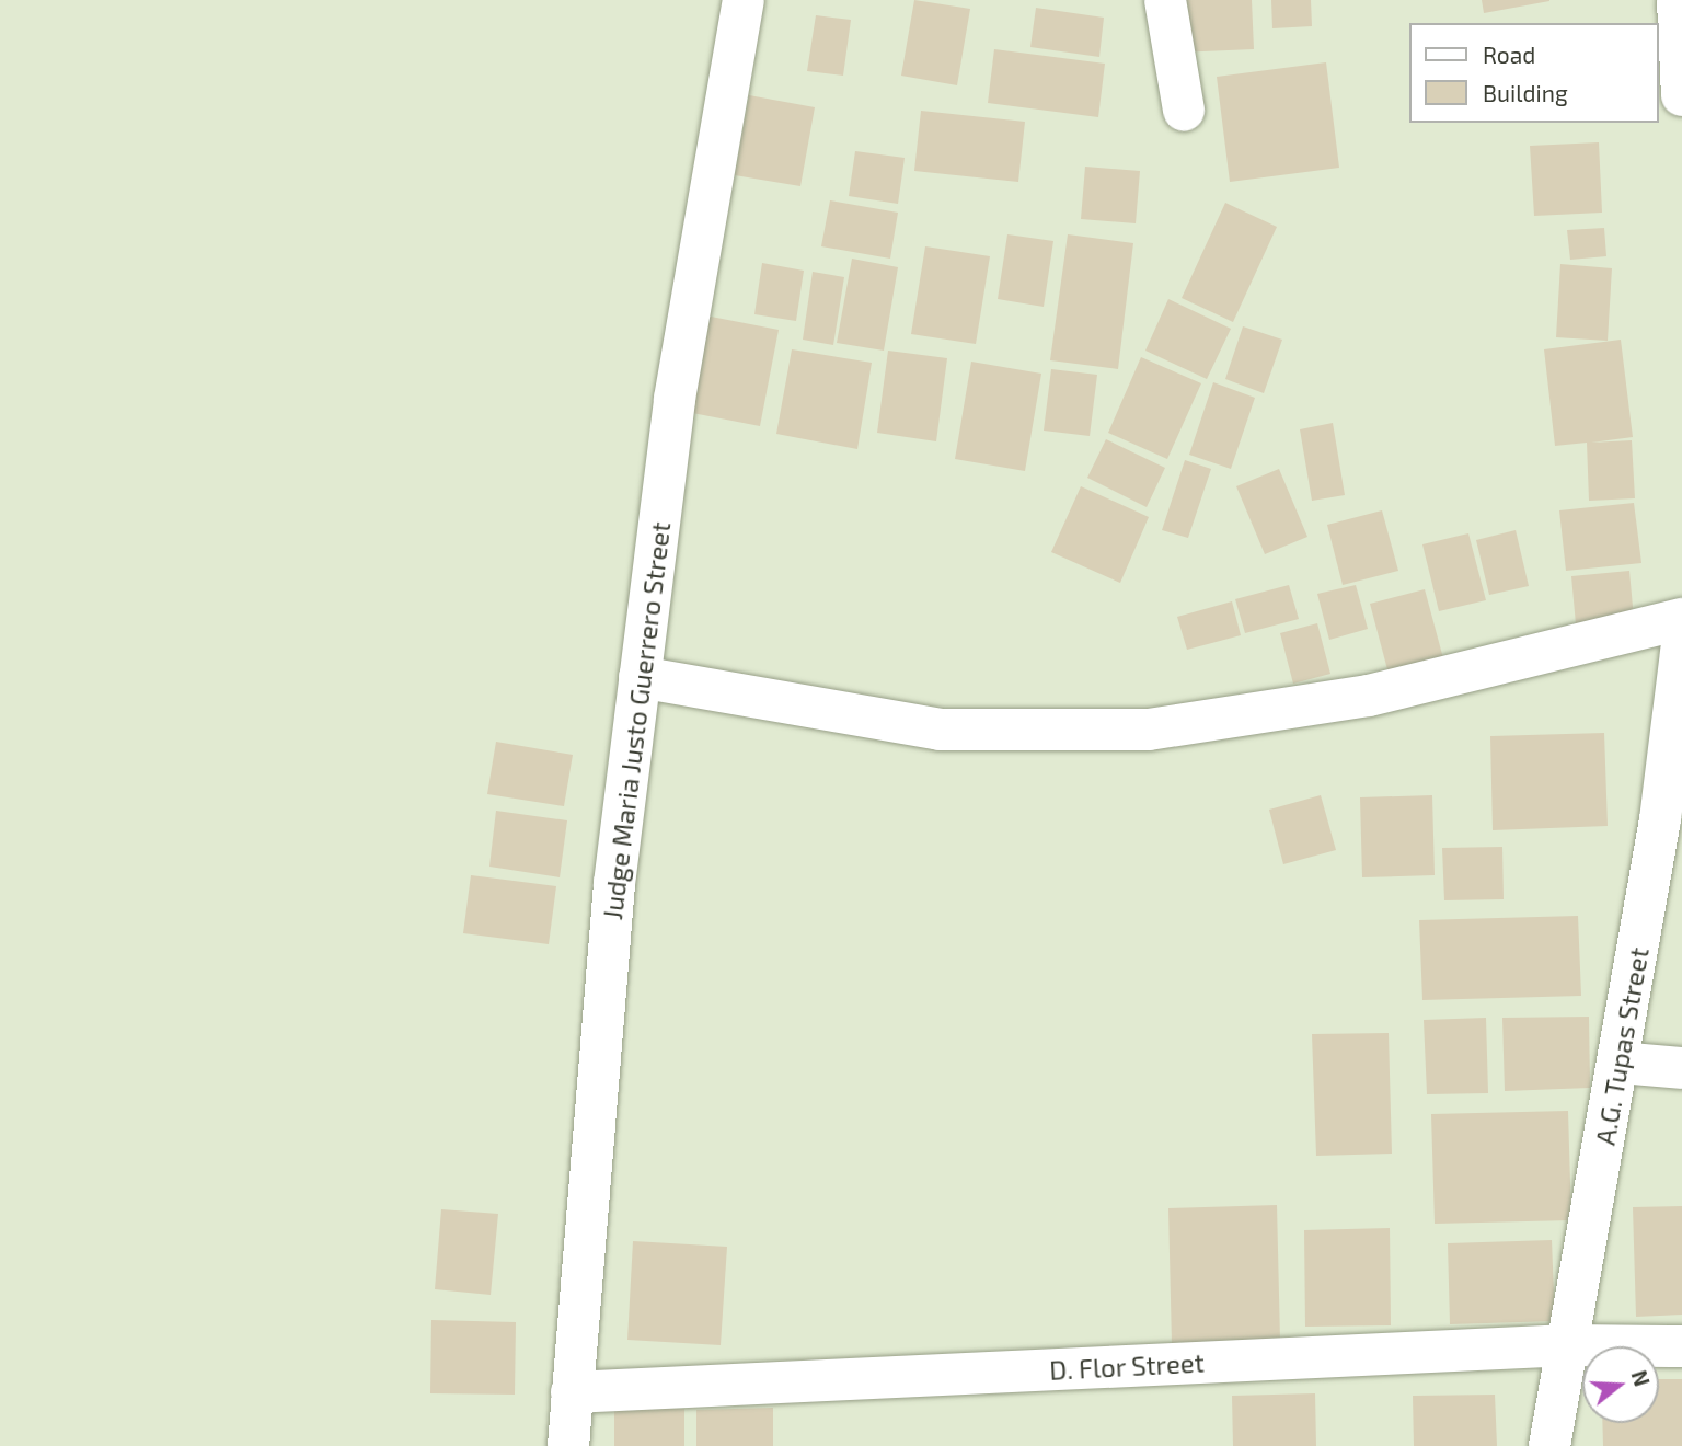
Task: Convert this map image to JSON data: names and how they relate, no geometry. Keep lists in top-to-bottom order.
{
  "streets": {
    "street": ["Judge Maria Justo Guerrero Street", "A.G. Tupas Street", "D. Flor Street"]
  },
  "crossings": [
    ["Judge Maria Justo Guerrero Street", "D. Flor Street"],
    ["A.G. Tupas Street", "D. Flor Street"]
  ],
  "legend": ["Road", "Building"],
  "north": "right"
}
